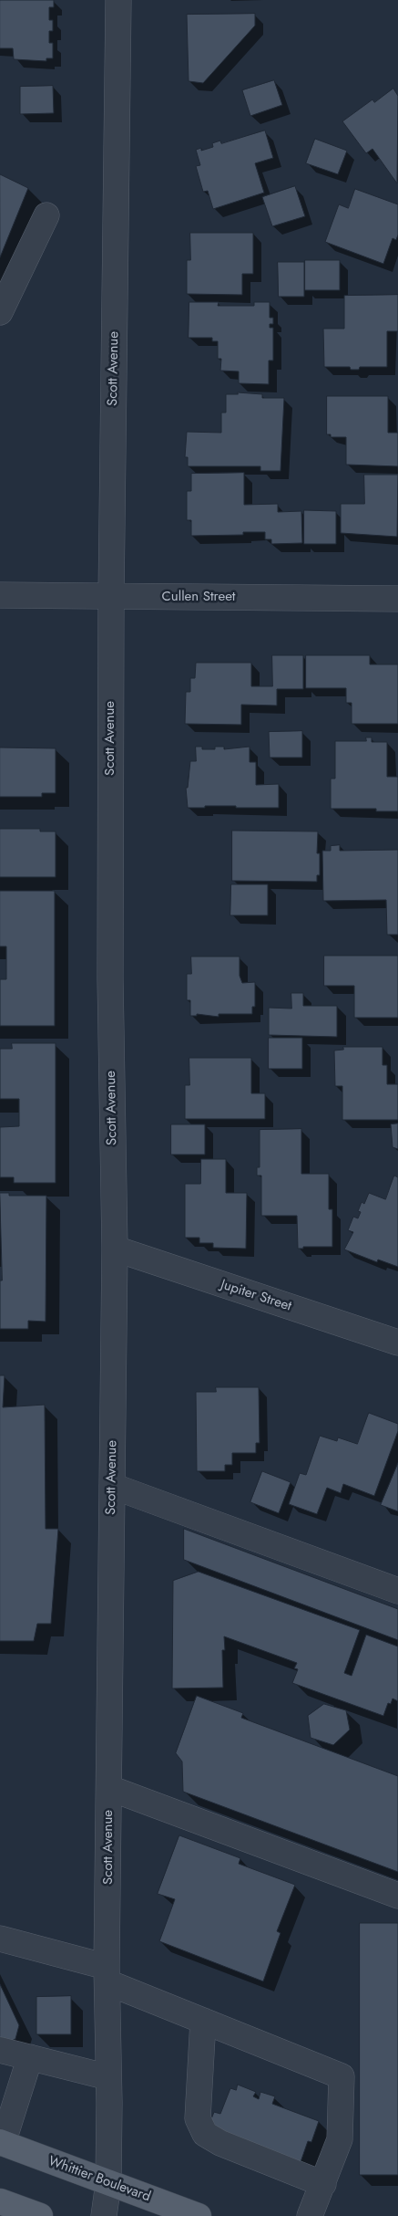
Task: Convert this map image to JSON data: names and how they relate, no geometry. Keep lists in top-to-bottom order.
{
  "streets": {
    "main road": ["Whittier Boulevard"],
    "street": ["Scott Avenue", "Cullen Street", "Jupiter Street"]
  },
  "crossings": [
    ["Scott Avenue", "Cullen Street"],
    ["Scott Avenue", "Jupiter Street"],
    ["Scott Avenue", "Whittier Boulevard"]
  ]
}
